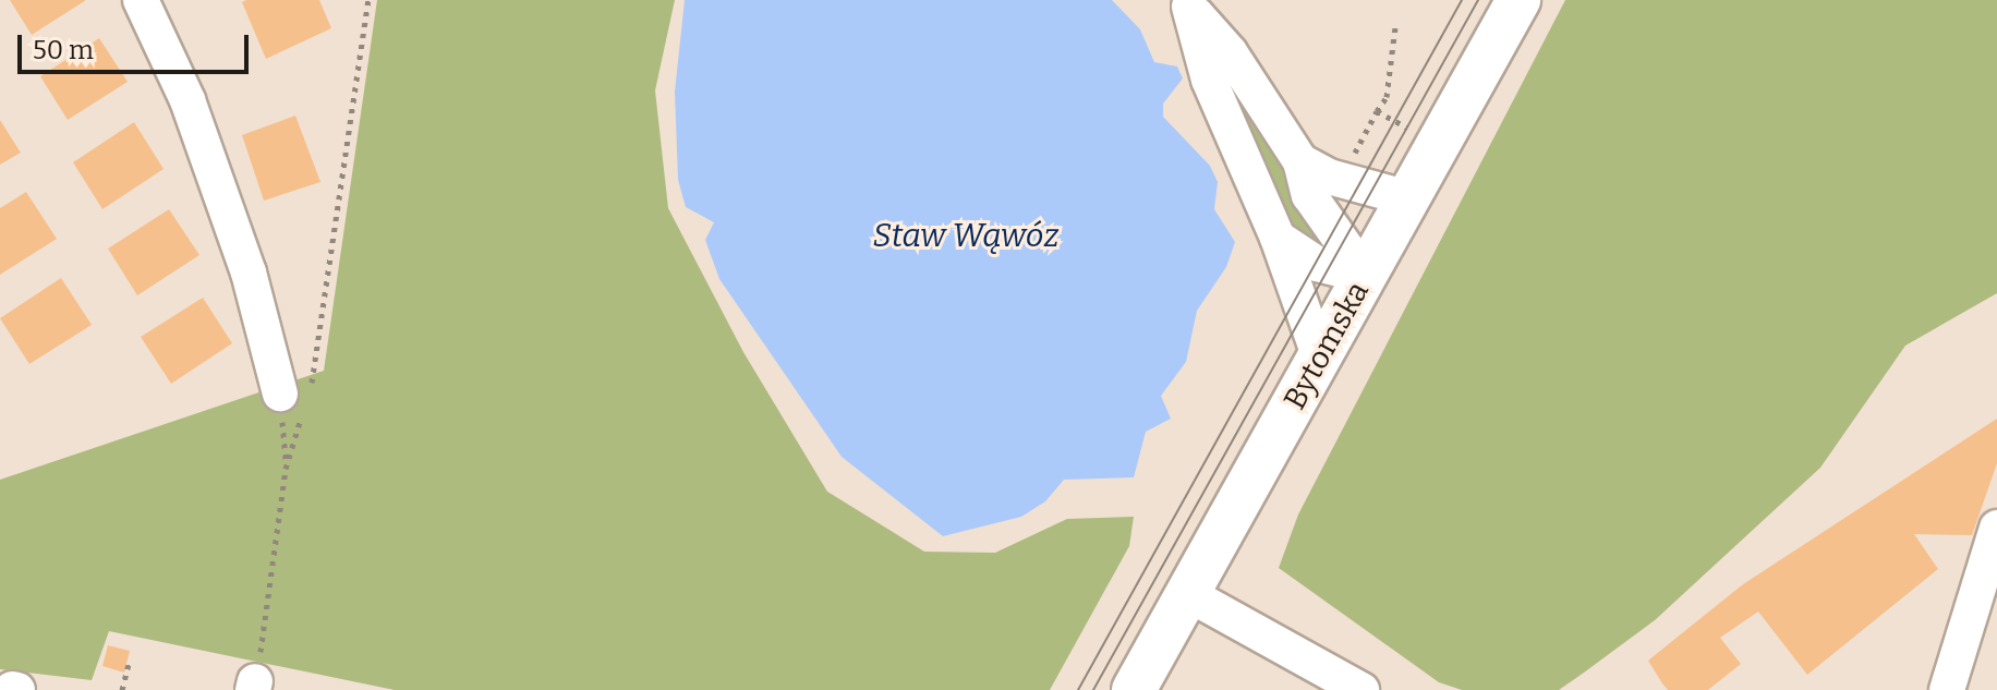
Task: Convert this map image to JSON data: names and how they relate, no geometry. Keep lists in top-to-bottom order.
{
  "streets": {
    "main road": ["Bytomska"]
  },
  "water": ["Staw Wąwóz"],
  "scale_bar": "50 m"
}
